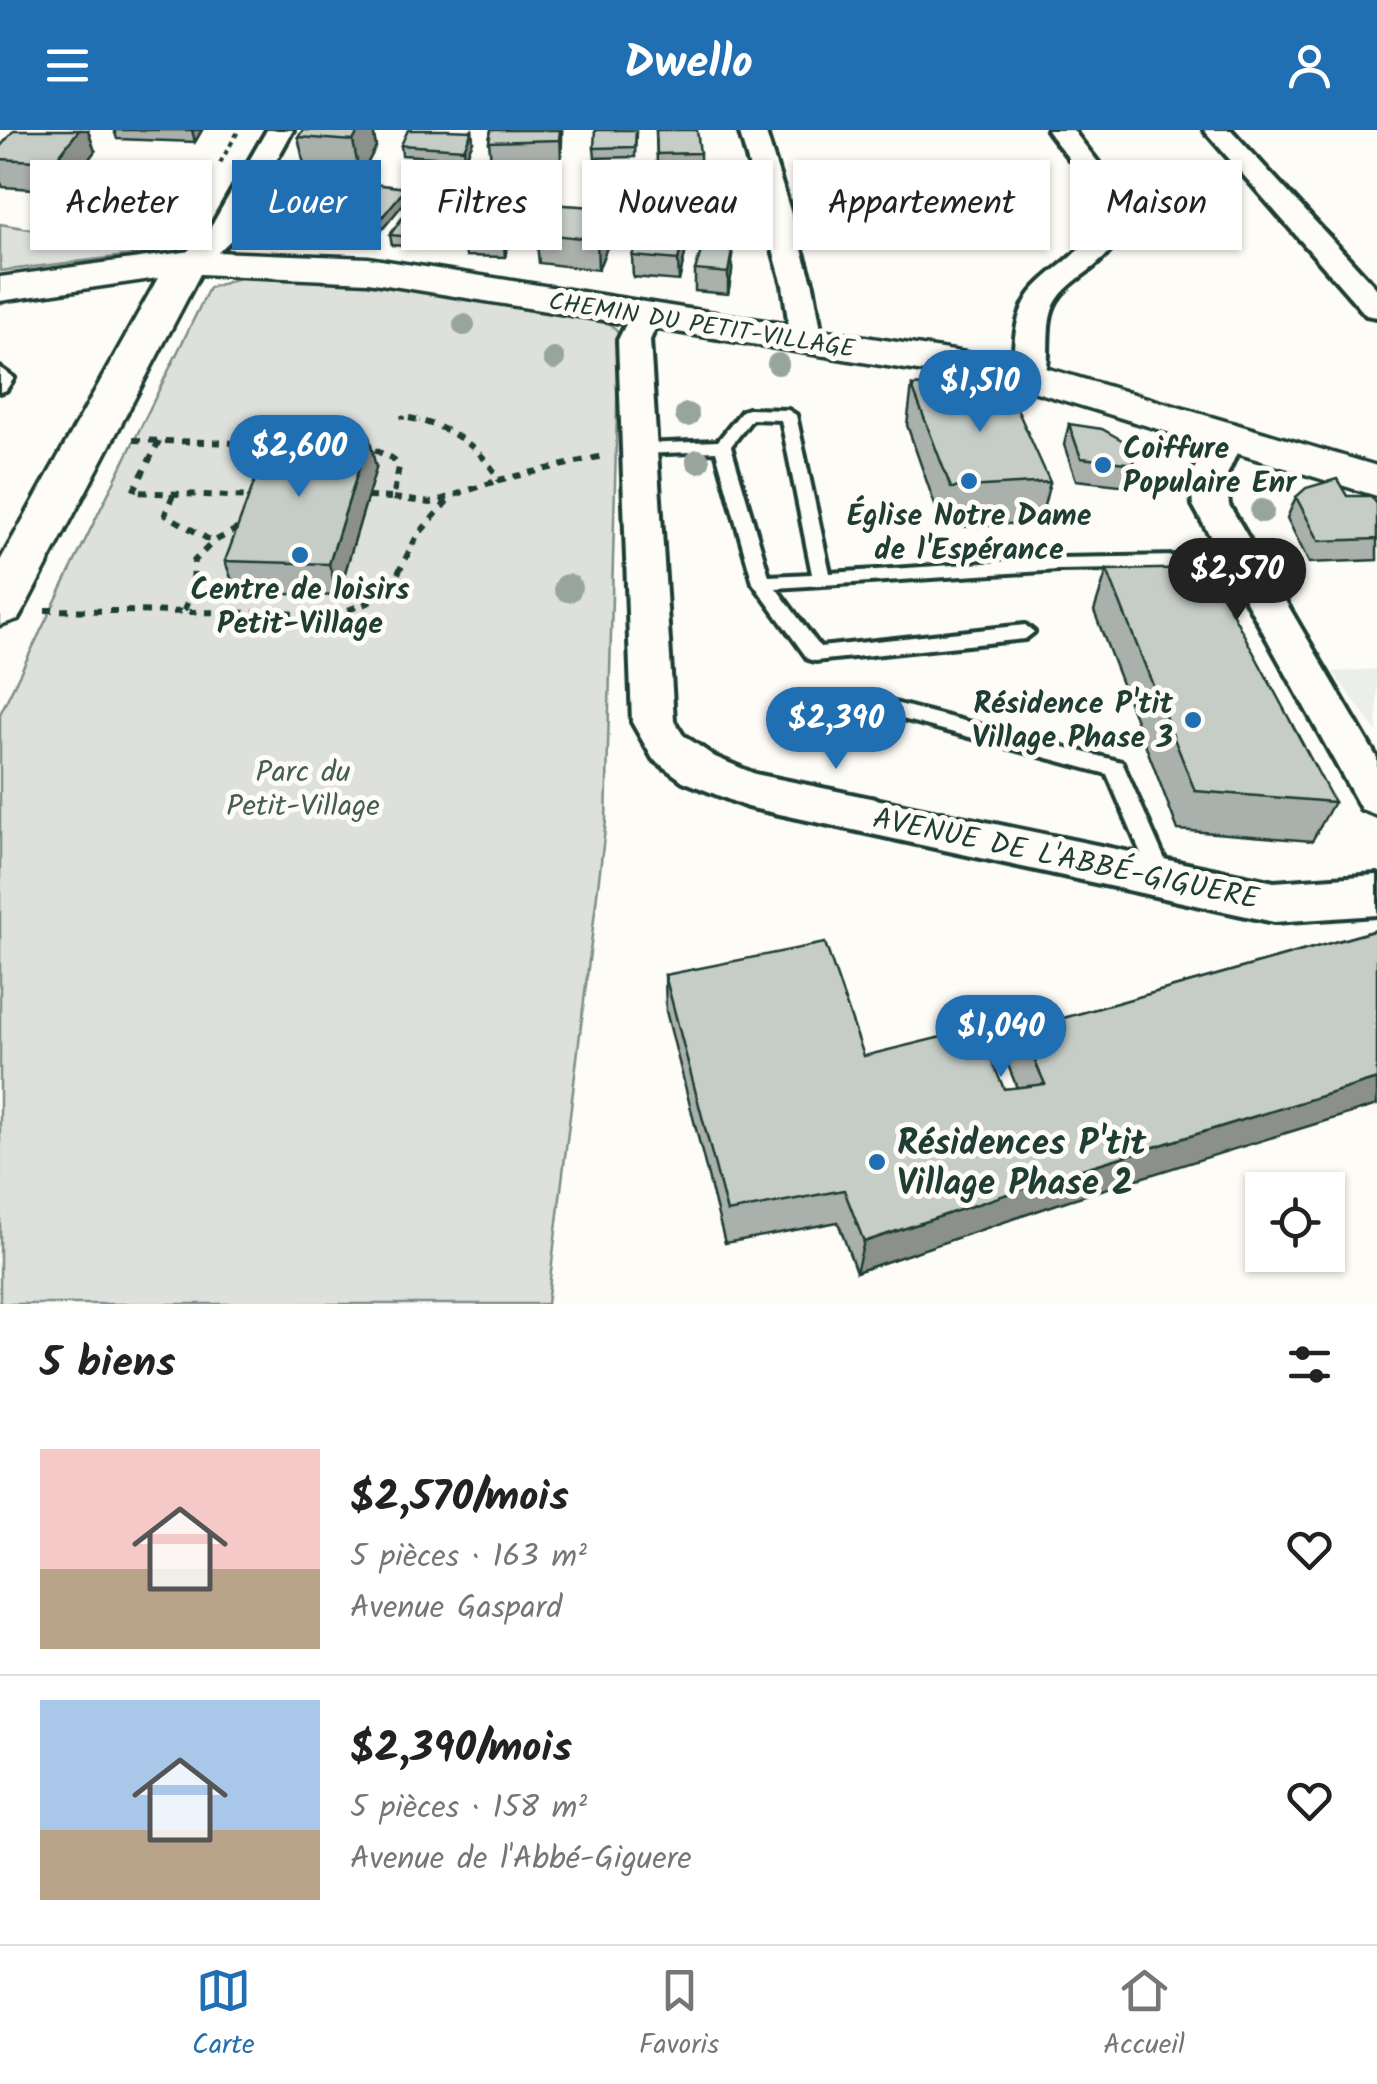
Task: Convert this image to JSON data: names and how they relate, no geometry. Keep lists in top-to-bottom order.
{
  "streets": {
    "street": ["CHEMIN DU PETIT-VILLAGE", "AVENUE DE L'ABBÉ-GIGUERE"]
  },
  "crossings": [
    ["CHEMIN DU PETIT-VILLAGE", "AVENUE DE L'ABBÉ-GIGUERE"]
  ],
  "parks": ["Parc du Petit-Village"],
  "places": [
    "Coiffure Populaire Enr",
    "Église Notre Dame de l'Espérance",
    "Centre de loisirs Petit-Village",
    "Résidence P'tit Village Phase 3",
    "Résidences P'tit Village Phase 2"
  ],
  "page": {
    "header": "Dwello",
    "chip": [
      "Acheter",
      "Louer",
      "Filtres",
      "Nouveau",
      "Appartement",
      "Maison"
    ],
    "price": [
      "$1,510",
      "$2,600",
      "$2,570",
      "$2,390",
      "$1,040"
    ],
    "heading": "5 biens",
    "list": [
      {
        "name": "$2,570/mois",
        "note": "5 pièces · 163 m² · Avenue Gaspard"
      },
      {
        "name": "$2,390/mois",
        "note": "5 pièces · 158 m² · Avenue de l'Abbé-Giguere"
      }
    ],
    "tabs": ["Carte", "Favoris", "Accueil"]
  }
}
